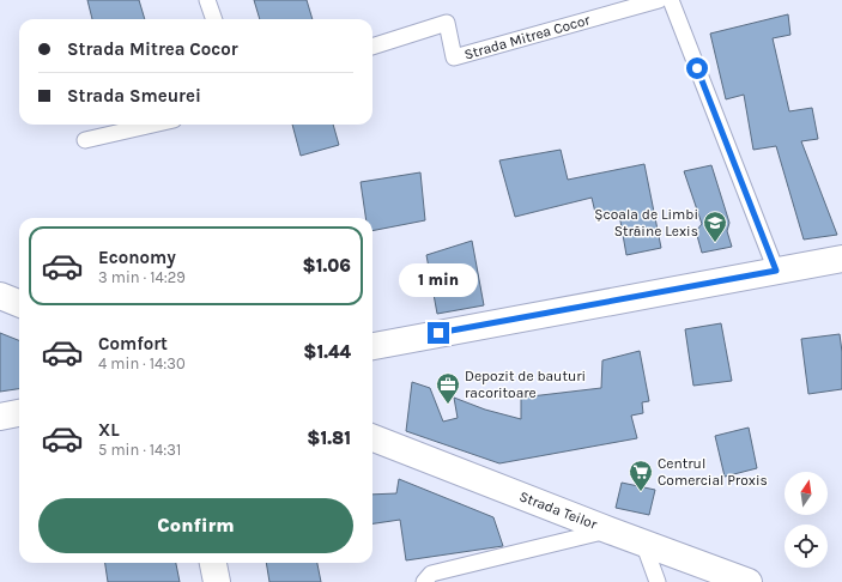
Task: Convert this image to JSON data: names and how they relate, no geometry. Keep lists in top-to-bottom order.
{
  "streets": {
    "main road": ["Strada Teilor"],
    "lane": ["Strada Mitrea Cocor"]
  },
  "places": {
    "school or university": ["Școala de Limbi Străine Lexis"],
    "office": ["Depozit de bauturi racoritoare"],
    "supermarket": ["Centrul Comercial Proxis"]
  },
  "north": "top",
  "page": {
    "banner": ["Strada Mitrea Cocor", "Strada Smeurei"],
    "list": [
      {
        "name": "Economy",
        "note": "3 min · 14:29",
        "value": "$1.06"
      },
      {
        "name": "Comfort",
        "note": "4 min · 14:30",
        "value": "$1.44"
      },
      {
        "name": "XL",
        "note": "5 min · 14:31",
        "value": "$1.81"
      }
    ],
    "bubble": "1 min",
    "buttons": "Confirm"
  }
}
